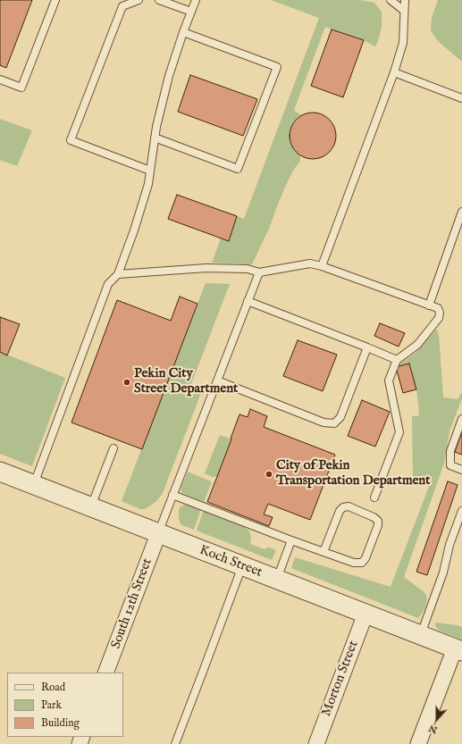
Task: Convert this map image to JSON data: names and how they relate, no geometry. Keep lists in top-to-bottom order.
{
  "streets": {
    "street": ["Koch Street", "South 12th Street", "Morton Street"]
  },
  "crossings": [
    ["Koch Street", "South 12th Street"],
    ["Koch Street", "Morton Street"]
  ],
  "places": ["Pekin City Street Department", "City of Pekin Transportation Department"],
  "legend": ["Road", "Park", "Building"],
  "north": "bottom"
}
